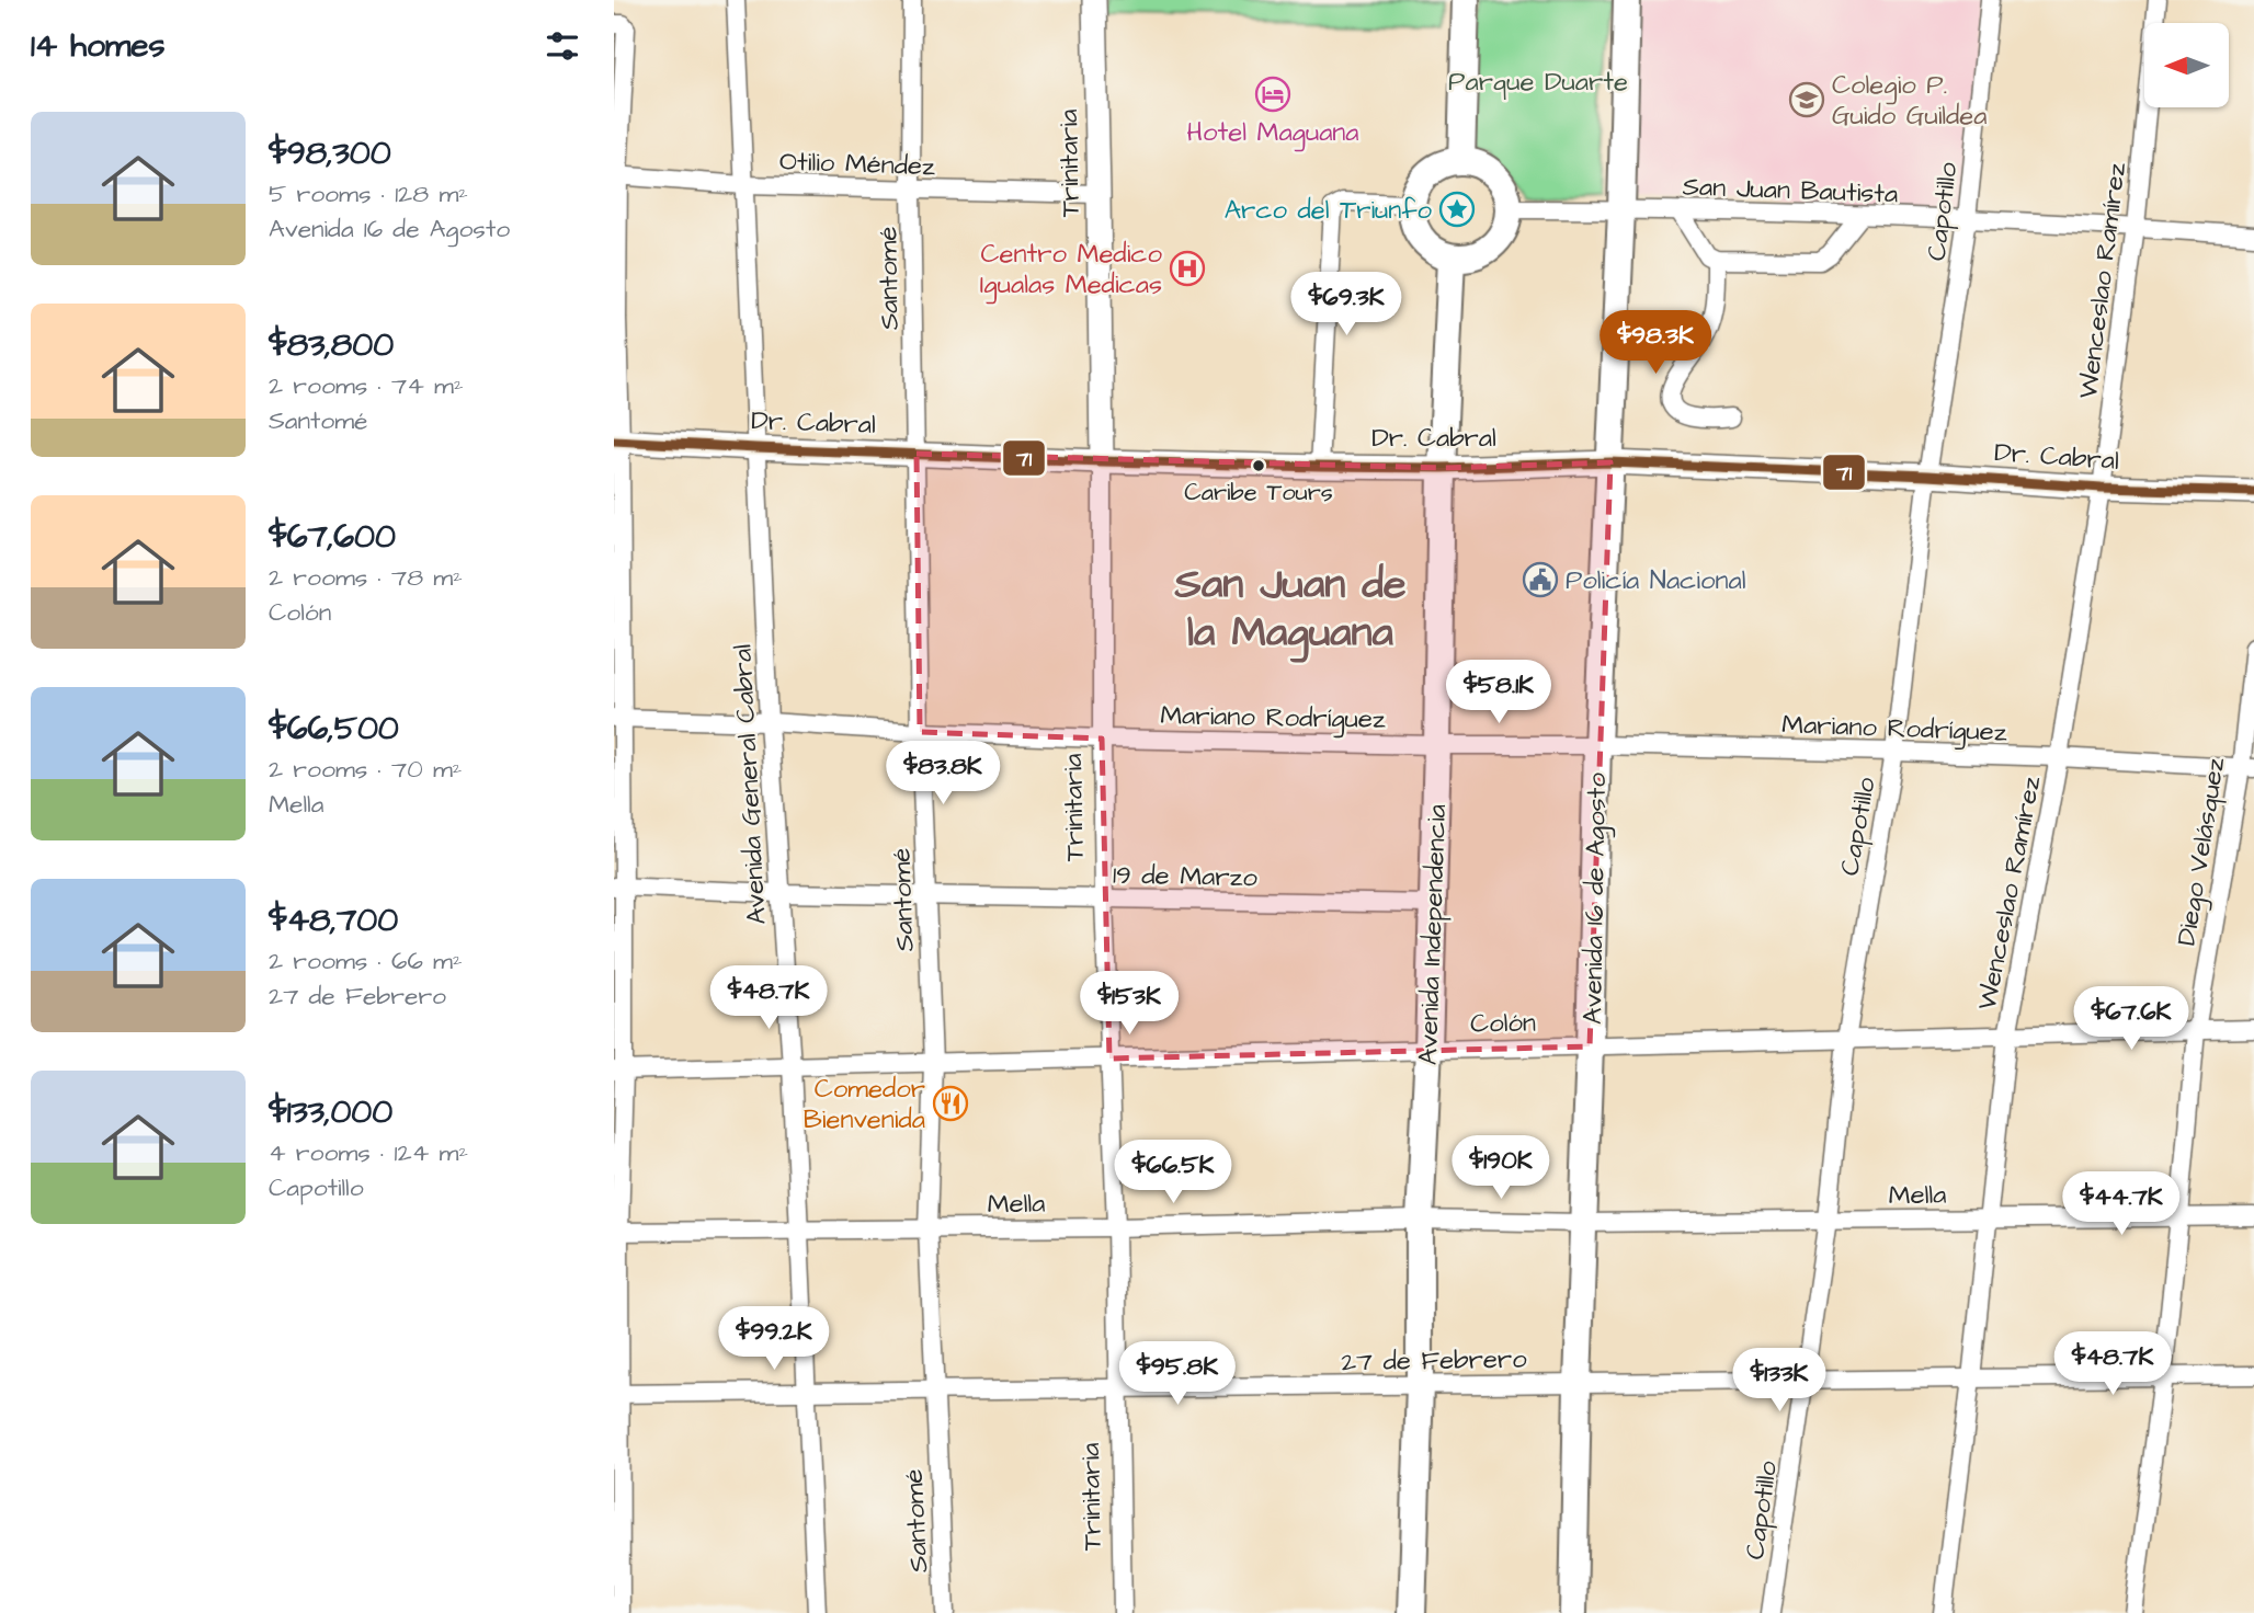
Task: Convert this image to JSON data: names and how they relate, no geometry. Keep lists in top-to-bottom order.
{
  "streets": {
    "main road": ["Avenida 16 de Agosto", "Avenida Independencia"],
    "street": [
      "Otilio Méndez",
      "Trinitaria",
      "San Juan Bautista",
      "Capotillo",
      "Santomé",
      "Wenceslao Ramírez",
      "Dr. Cabral",
      "Mariano Rodríguez",
      "Avenida General Cabral",
      "Diego Velásquez",
      "19 de Marzo",
      "Colón",
      "Mella",
      "27 de Febrero"
    ]
  },
  "crossings": [
    ["Otilio Méndez", "Trinitaria"],
    ["Otilio Méndez", "Santomé"],
    ["Otilio Méndez", "Avenida General Cabral"],
    ["Trinitaria", "Dr. Cabral"],
    ["Trinitaria", "Mariano Rodríguez"],
    ["Trinitaria", "19 de Marzo"],
    ["Trinitaria", "Colón"],
    ["Trinitaria", "Mella"],
    ["Trinitaria", "27 de Febrero"],
    ["San Juan Bautista", "Capotillo"],
    ["San Juan Bautista", "Wenceslao Ramírez"],
    ["San Juan Bautista", "Avenida 16 de Agosto"],
    ["San Juan Bautista", "Avenida Independencia"],
    ["Capotillo", "Dr. Cabral"],
    ["Capotillo", "Mariano Rodríguez"],
    ["Capotillo", "Colón"],
    ["Capotillo", "Mella"],
    ["Capotillo", "27 de Febrero"],
    ["Santomé", "Dr. Cabral"],
    ["Santomé", "Mariano Rodríguez"],
    ["Santomé", "19 de Marzo"],
    ["Santomé", "Colón"],
    ["Santomé", "Mella"],
    ["Santomé", "27 de Febrero"],
    ["Wenceslao Ramírez", "Dr. Cabral"],
    ["Wenceslao Ramírez", "Mariano Rodríguez"],
    ["Wenceslao Ramírez", "Colón"],
    ["Wenceslao Ramírez", "Mella"],
    ["Wenceslao Ramírez", "27 de Febrero"],
    ["Dr. Cabral", "Avenida General Cabral"],
    ["Dr. Cabral", "Avenida 16 de Agosto"],
    ["Dr. Cabral", "Avenida Independencia"],
    ["Mariano Rodríguez", "Avenida General Cabral"],
    ["Mariano Rodríguez", "Diego Velásquez"],
    ["Mariano Rodríguez", "Avenida 16 de Agosto"],
    ["Mariano Rodríguez", "Avenida Independencia"],
    ["Avenida General Cabral", "19 de Marzo"],
    ["Avenida General Cabral", "Colón"],
    ["Avenida General Cabral", "Mella"],
    ["Avenida General Cabral", "27 de Febrero"],
    ["Diego Velásquez", "Colón"],
    ["Diego Velásquez", "Mella"],
    ["Diego Velásquez", "27 de Febrero"],
    ["19 de Marzo", "Avenida Independencia"],
    ["Avenida 16 de Agosto", "Colón"],
    ["Avenida 16 de Agosto", "Mella"],
    ["Avenida 16 de Agosto", "27 de Febrero"],
    ["Avenida Independencia", "Colón"],
    ["Avenida Independencia", "Mella"],
    ["Avenida Independencia", "27 de Febrero"]
  ],
  "districts": ["San Juan de la Maguana"],
  "parks": ["Parque Duarte"],
  "places": {
    "hotel": ["Hotel Maguana"],
    "school or university": ["Colegio P. Guido Guildea"],
    "place": ["Arco del Triunfo"],
    "hospital": ["Centro Medico Igualas Medicas"],
    "other": ["Caribe Tours"],
    "public building": ["Policía Nacional"],
    "restaurant": ["Comedor Bienvenida"]
  },
  "lines": ["transit line 71"],
  "north": "left",
  "page": {
    "heading": "14 homes",
    "list": [
      {
        "name": "$98,300",
        "note": "5 rooms · 128 m² · Avenida 16 de Agosto"
      },
      {
        "name": "$83,800",
        "note": "2 rooms · 74 m² · Santomé"
      },
      {
        "name": "$67,600",
        "note": "2 rooms · 78 m² · Colón"
      },
      {
        "name": "$66,500",
        "note": "2 rooms · 70 m² · Mella"
      },
      {
        "name": "$48,700",
        "note": "2 rooms · 66 m² · 27 de Febrero"
      },
      {
        "name": "$133,000",
        "note": "4 rooms · 124 m² · Capotillo"
      }
    ],
    "price": [
      "$69.3K",
      "$98.3K",
      "$58.1K",
      "$83.8K",
      "$48.7K",
      "$153K",
      "$67.6K",
      "$190K",
      "$66.5K",
      "$44.7K",
      "$99.2K",
      "$48.7K",
      "$95.8K",
      "$133K"
    ]
  }
}
